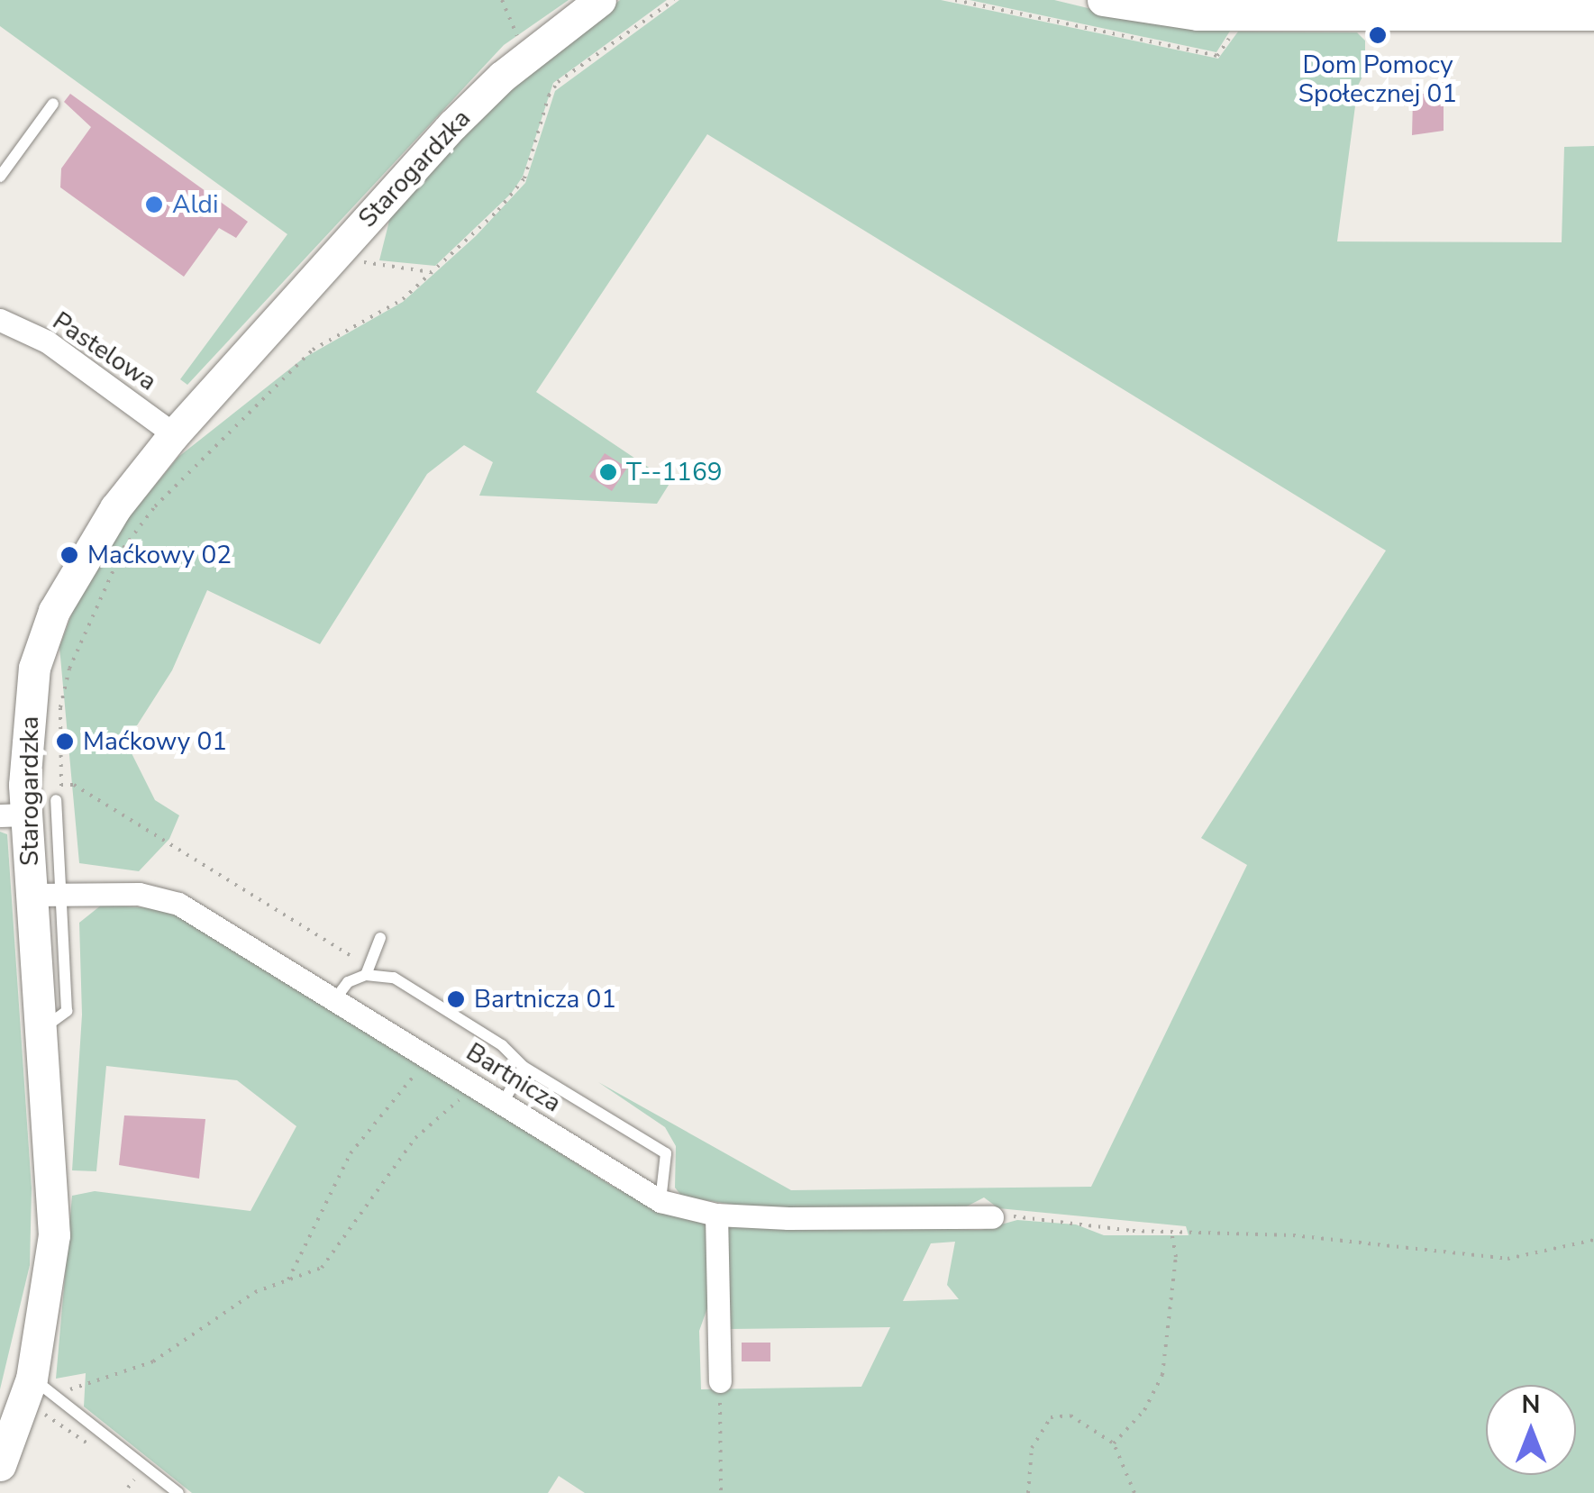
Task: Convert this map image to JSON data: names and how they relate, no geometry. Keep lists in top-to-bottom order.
{
  "streets": {
    "main road": ["Starogardzka"],
    "street": ["Pastelowa", "Bartnicza"]
  },
  "crossings": [
    ["Starogardzka", "Pastelowa"],
    ["Starogardzka", "Bartnicza"]
  ],
  "places": [
    "Dom Pomocy Społecznej 01",
    "Aldi",
    "T--1169",
    "Maćkowy 02",
    "Maćkowy 01",
    "Bartnicza 01"
  ],
  "north": "top"
}
